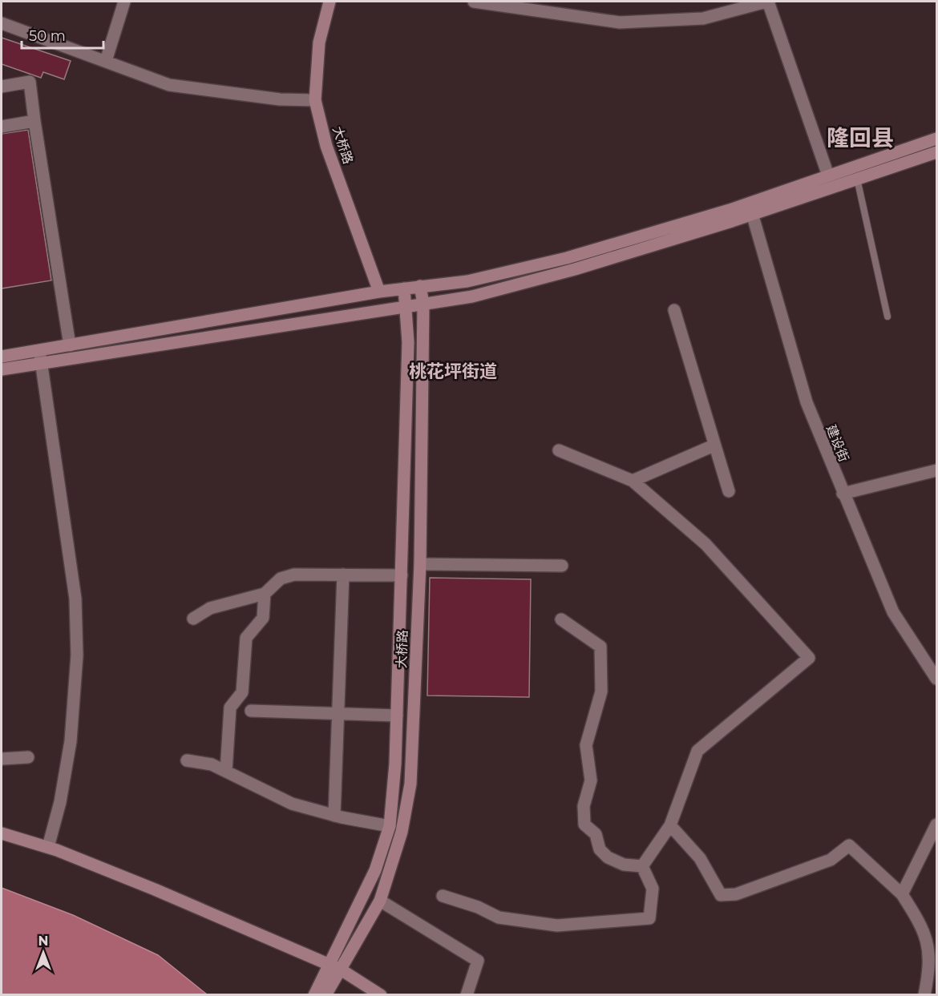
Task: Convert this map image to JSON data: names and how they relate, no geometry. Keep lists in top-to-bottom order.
{
  "streets": {
    "main road": ["大桥路"],
    "street": ["建设街"]
  },
  "districts": ["隆回县", "桃花坪街道"],
  "scale_bar": "50 m",
  "north": "top"
}
